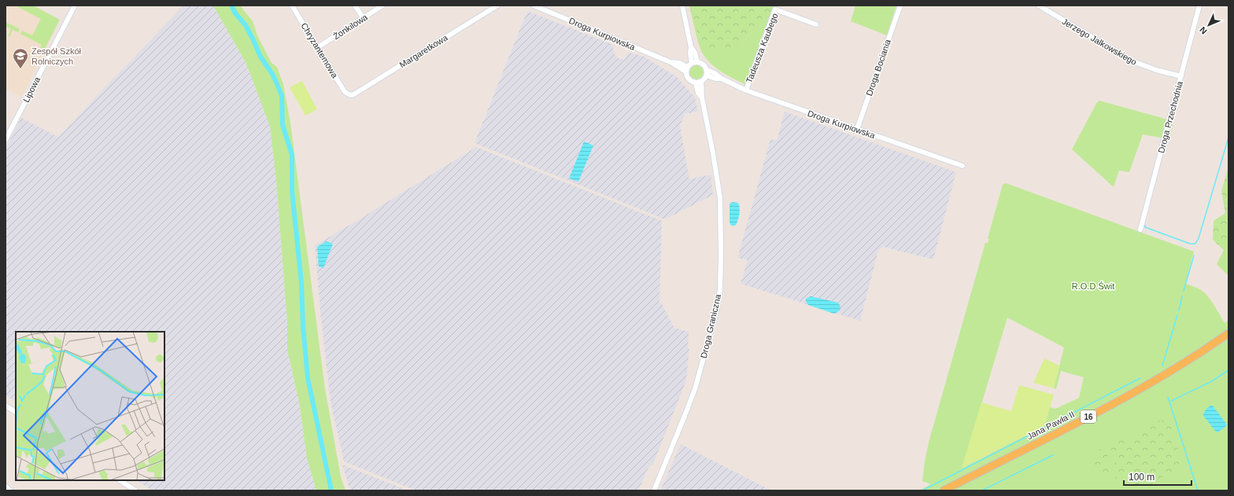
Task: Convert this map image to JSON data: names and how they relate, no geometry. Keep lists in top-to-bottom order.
{
  "streets": {
    "main road": ["16", "Jana Pawła II"],
    "street": [
      "Żonkilowa",
      "Droga Kurpiowska",
      "Jerzego Jalkowskiego",
      "Tadeusza Kaubego",
      "Chryzantemowa",
      "Margaretkowa",
      "Droga Bociania",
      "Lipowa",
      "Droga Przechodnia",
      "Droga Graniczna"
    ]
  },
  "crossings": [
    ["Żonkilowa", "Chryzantemowa"],
    ["Droga Kurpiowska", "Tadeusza Kaubego"],
    ["Droga Kurpiowska", "Droga Bociania"],
    ["Droga Kurpiowska", "Droga Graniczna"],
    ["Jerzego Jalkowskiego", "Droga Przechodnia"],
    ["Chryzantemowa", "Margaretkowa"]
  ],
  "parks": ["R.O.D Świt"],
  "places": {
    "school or university": ["Zespół Szkół Rolniczych"]
  },
  "scale_bar": "100 m",
  "north": "bottom left"
}
